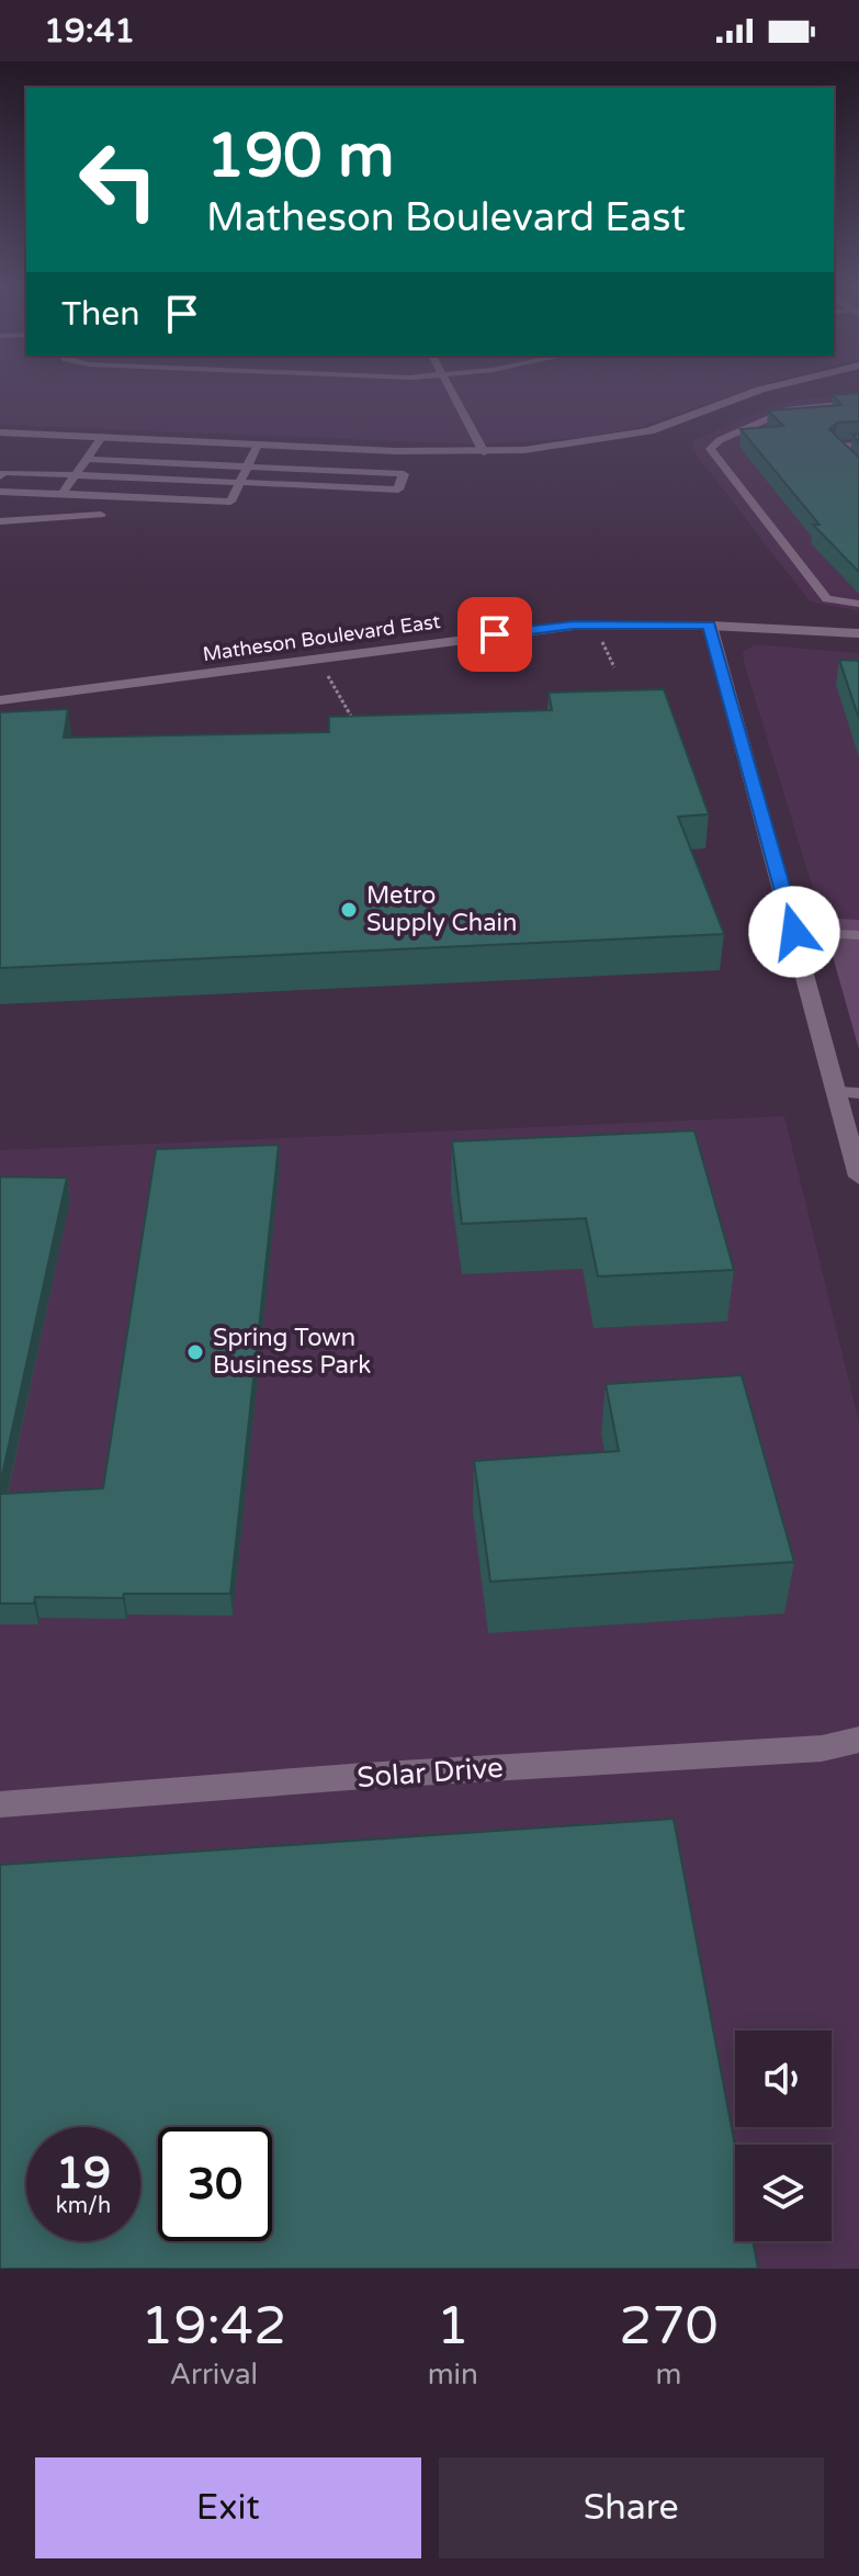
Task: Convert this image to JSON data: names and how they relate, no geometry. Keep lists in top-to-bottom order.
{
  "streets": {
    "street": ["Matheson Boulevard East", "Solar Drive"]
  },
  "places": ["Metro Supply Chain", "Spring Town Business Park"],
  "page": {
    "status": "19:41",
    "turn": ["190 m", "Matheson Boulevard East"],
    "then": "Then",
    "speed": "19 km/h",
    "limit": "30",
    "eta": [
      "19:42",
      "Arrival",
      "1",
      "min",
      "270",
      "m"
    ],
    "buttons": ["Exit", "Share"]
  }
}
